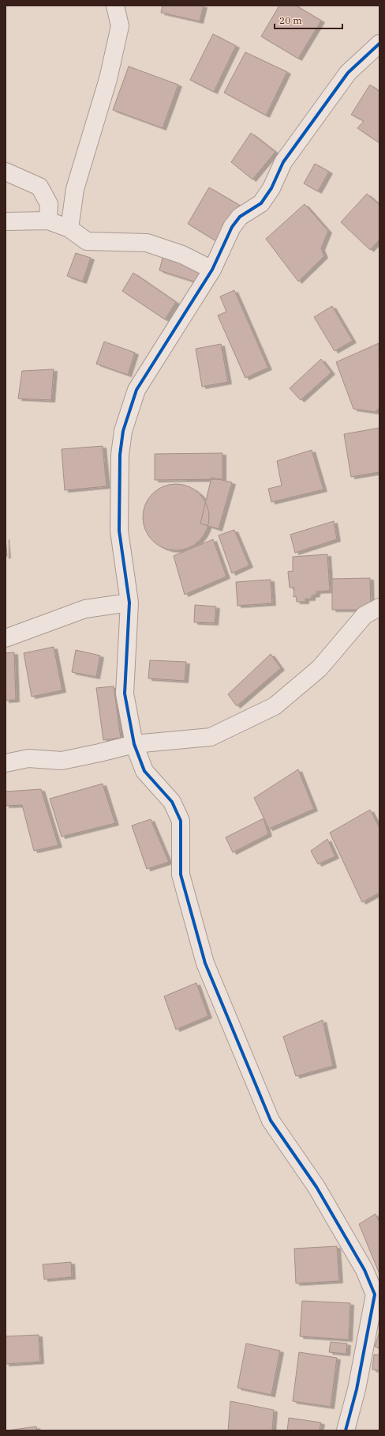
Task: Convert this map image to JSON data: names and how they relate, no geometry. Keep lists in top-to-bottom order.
{
  "scale_bar": "20 m"
}
